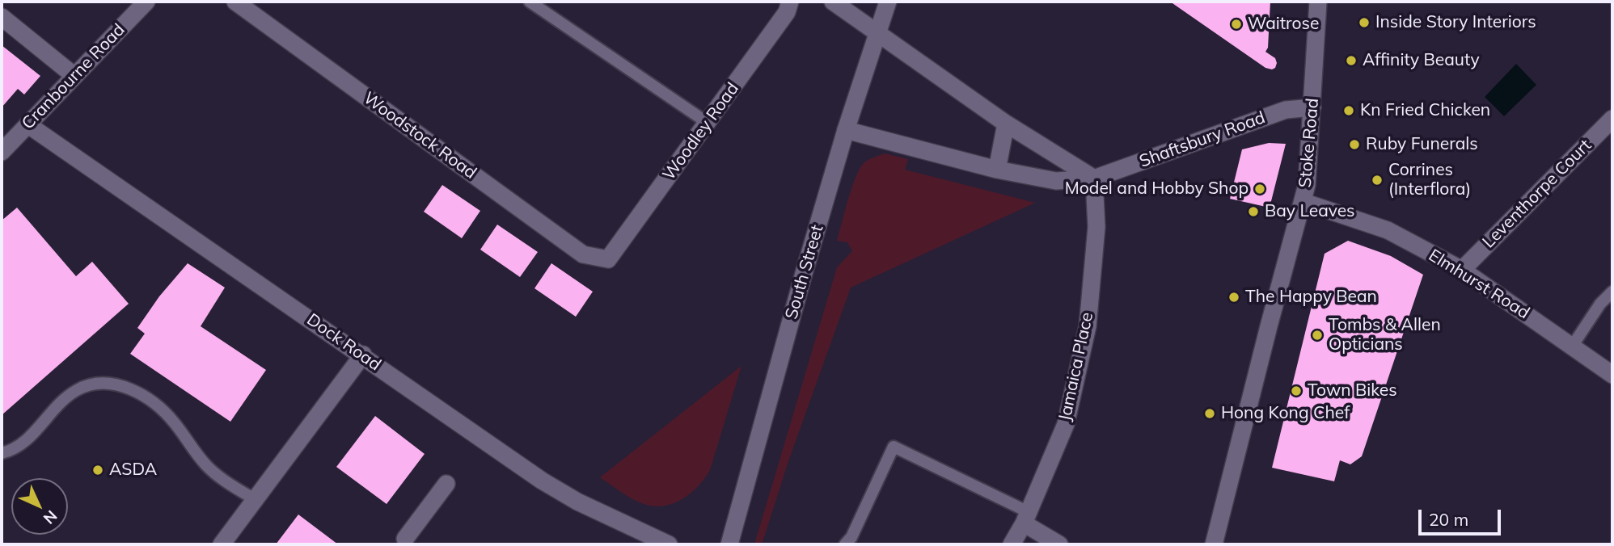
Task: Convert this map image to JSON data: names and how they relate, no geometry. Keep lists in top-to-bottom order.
{
  "streets": {
    "street": [
      "Cranbourne Road",
      "Woodley Road",
      "Woodstock Road",
      "Shaftsbury Road",
      "Stoke Road",
      "Leventhorpe Court",
      "South Street",
      "Elmhurst Road",
      "Dock Road",
      "Jamaica Place"
    ]
  },
  "crossings": [
    ["Cranbourne Road", "Dock Road"],
    ["Woodley Road", "Woodstock Road"],
    ["Shaftsbury Road", "Stoke Road"],
    ["Shaftsbury Road", "South Street"],
    ["Shaftsbury Road", "Jamaica Place"],
    ["Stoke Road", "Elmhurst Road"],
    ["Leventhorpe Court", "Elmhurst Road"]
  ],
  "places": [
    "Inside Story Interiors",
    "Waitrose",
    "Affinity Beauty",
    "Kn Fried Chicken",
    "Ruby Funerals",
    "Corrines (Interflora)",
    "Model and Hobby Shop",
    "Bay Leaves",
    "The Happy Bean",
    "Tombs & Allen Opticians",
    "Town Bikes",
    "Hong Kong Chef",
    "ASDA"
  ],
  "scale_bar": "20 m",
  "north": "bottom right"
}
